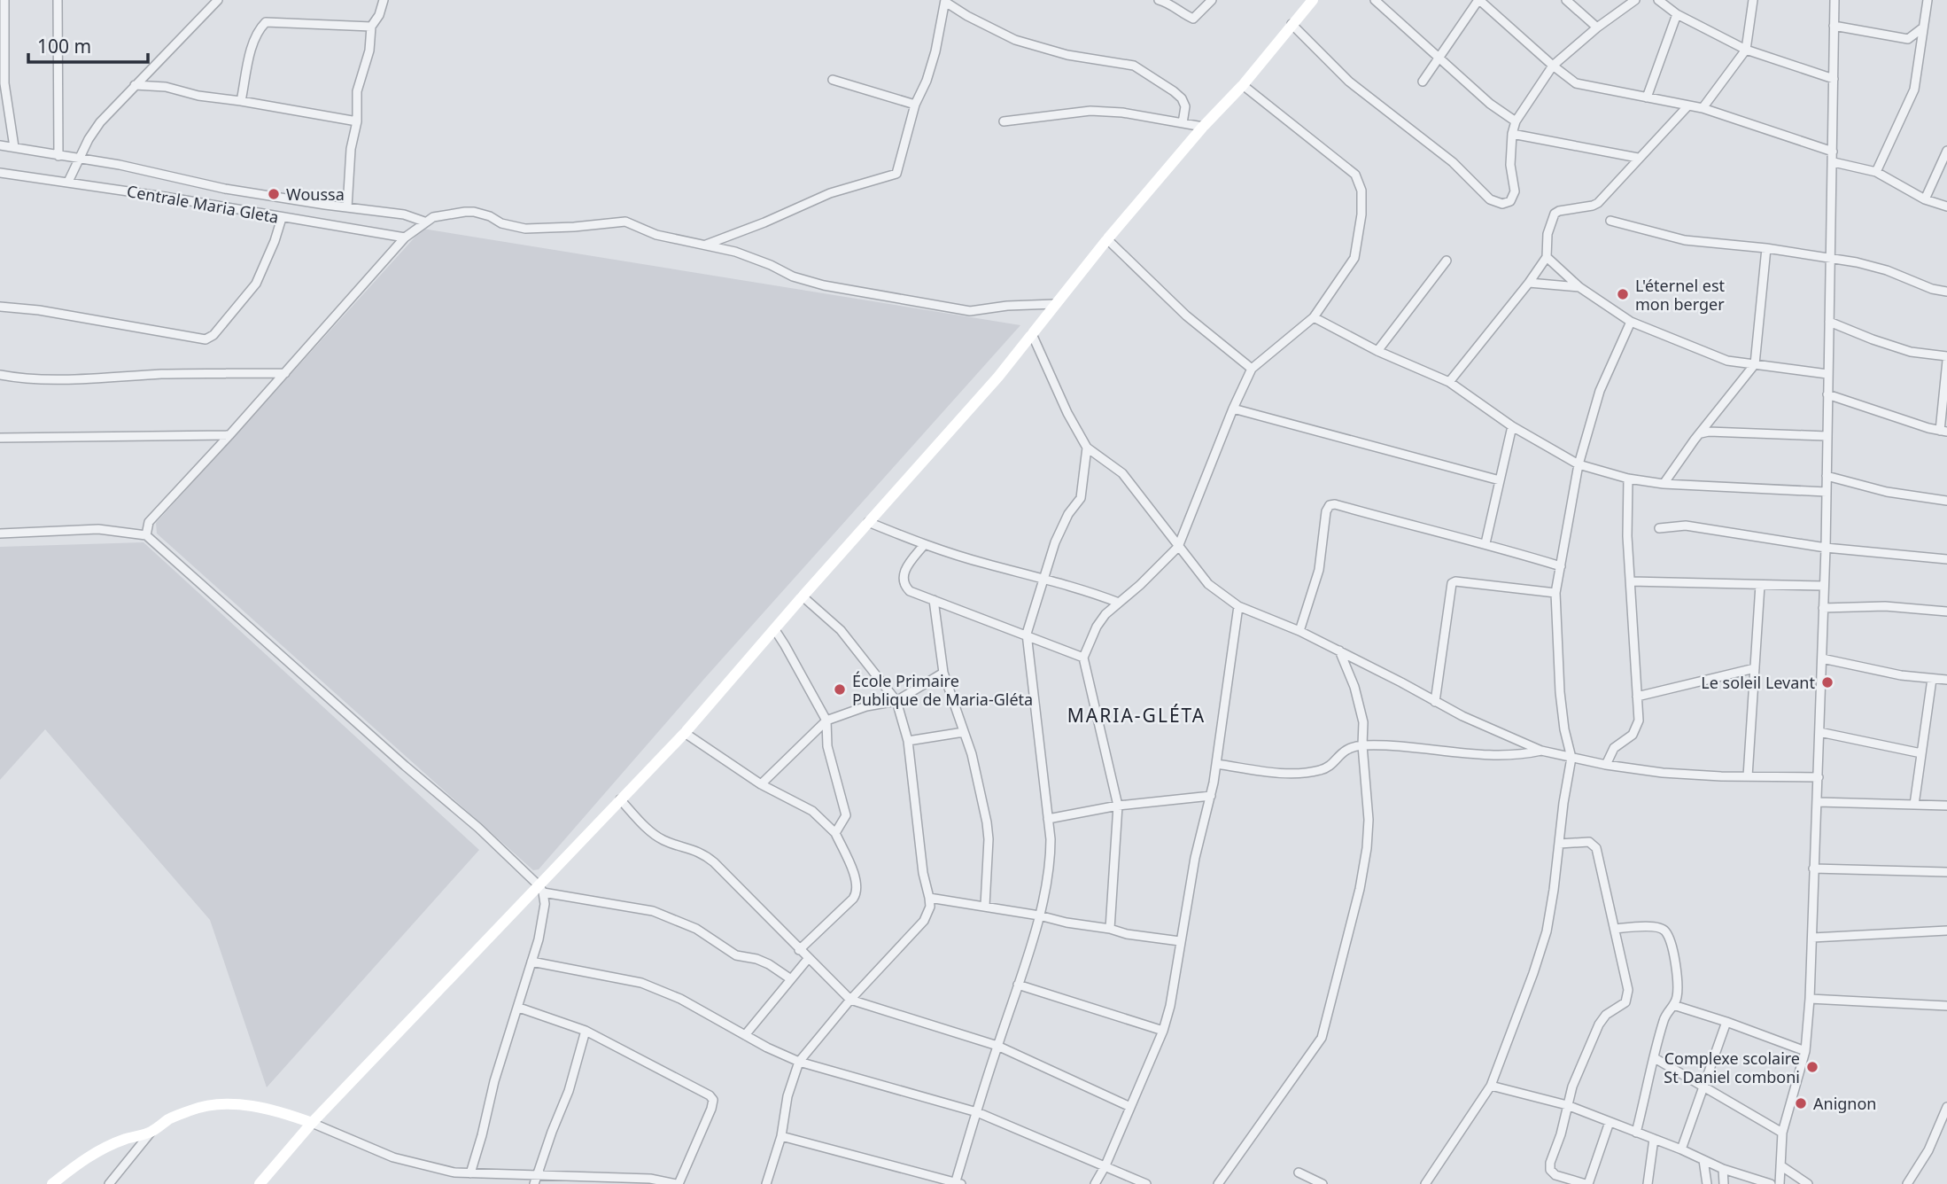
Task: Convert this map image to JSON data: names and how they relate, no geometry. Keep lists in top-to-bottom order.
{
  "streets": {
    "street": ["Centrale Maria Gleta"]
  },
  "districts": ["MARIA-GLÉTA"],
  "places": [
    "Woussa",
    "L'éternel est mon berger",
    "Le soleil Levant",
    "École Primaire Publique de Maria-Gléta",
    "Complexe scolaire St Daniel comboni",
    "Anignon"
  ],
  "scale_bar": "100 m"
}
